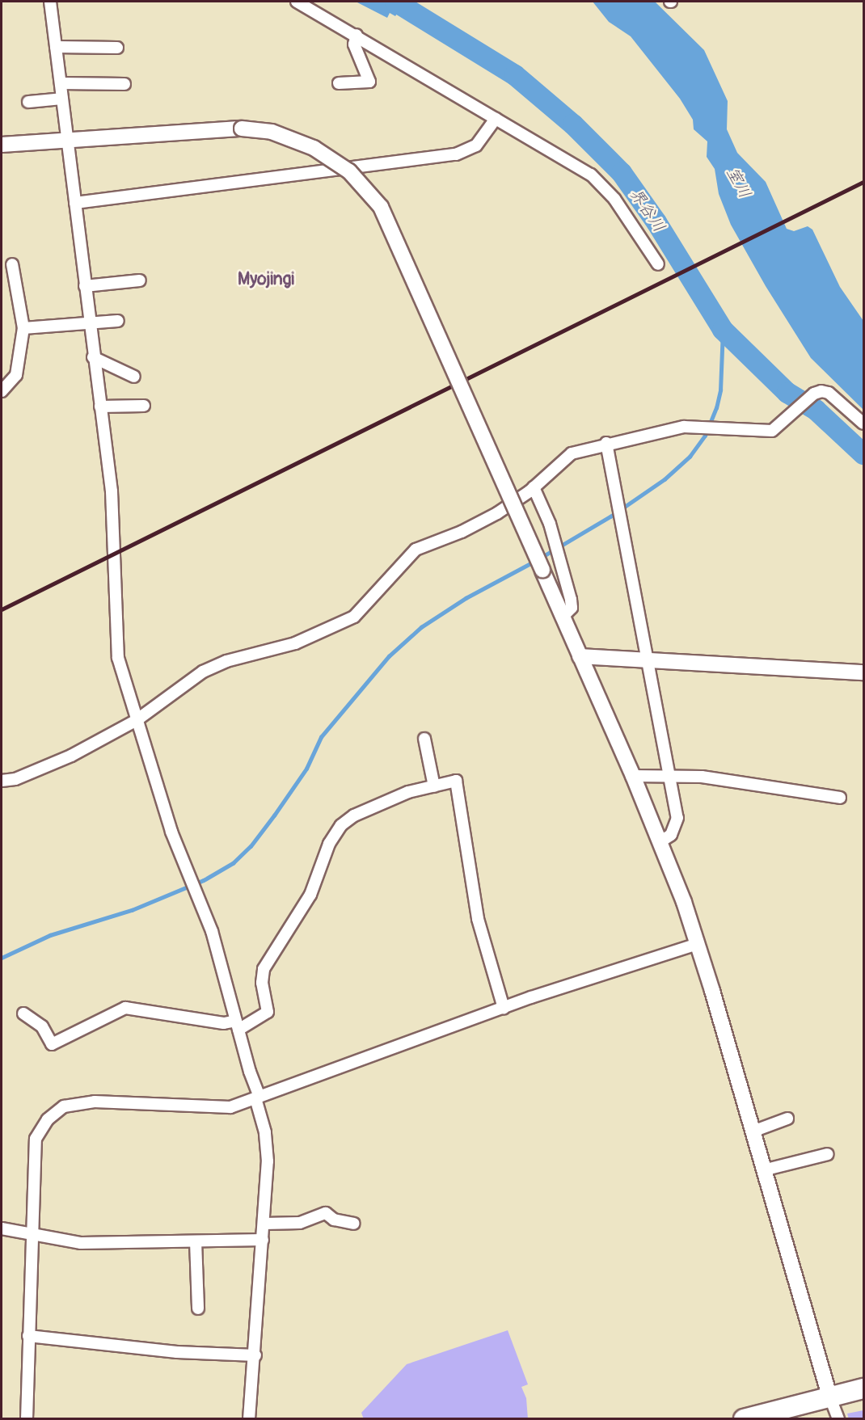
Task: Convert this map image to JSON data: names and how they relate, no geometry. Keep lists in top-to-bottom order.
{
  "districts": ["Myojingi"],
  "water": ["室川", "界谷川"]
}
